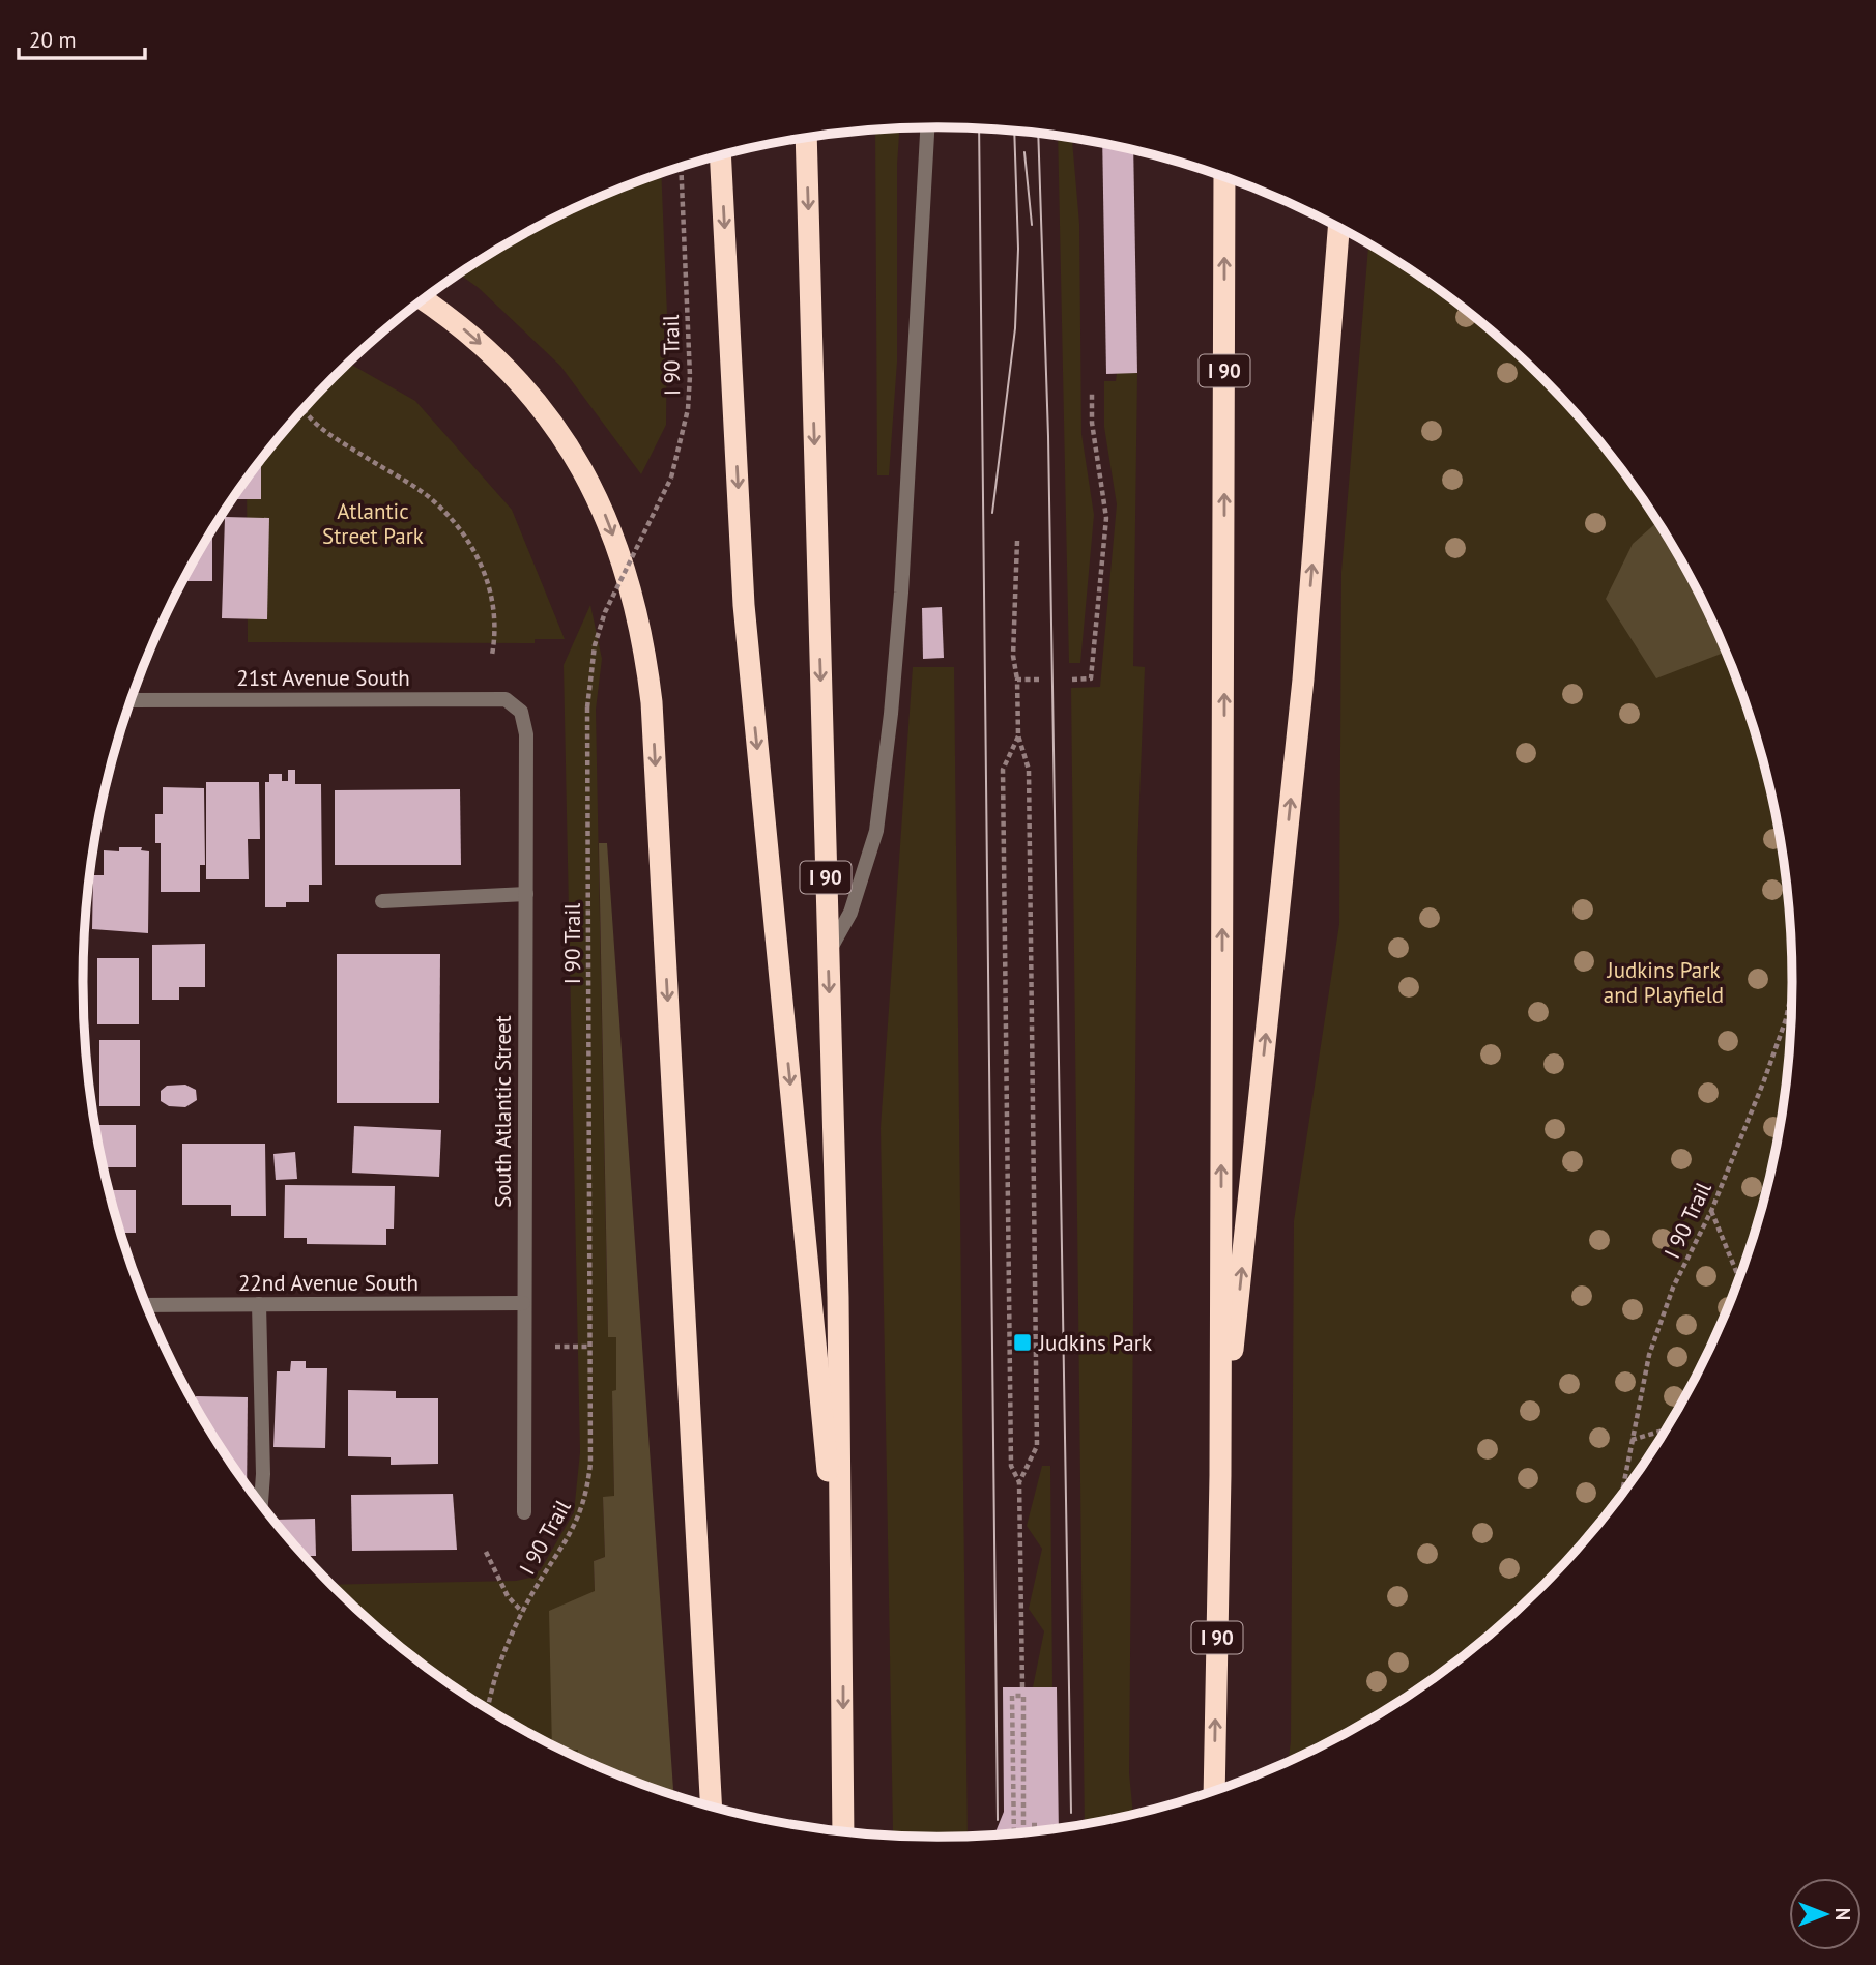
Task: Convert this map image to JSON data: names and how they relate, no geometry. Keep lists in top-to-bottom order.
{
  "streets": {
    "highway": ["I 90"],
    "street": ["21st Avenue South", "South Atlantic Street", "22nd Avenue South"],
    "path": ["I 90 Trail"]
  },
  "crossings": [
    ["21st Avenue South", "South Atlantic Street"],
    ["South Atlantic Street", "22nd Avenue South"]
  ],
  "parks": ["Atlantic Street Park", "Judkins Park and Playfield"],
  "places": {
    "transit": ["Judkins Park"]
  },
  "scale_bar": "20 m",
  "north": "right"
}
